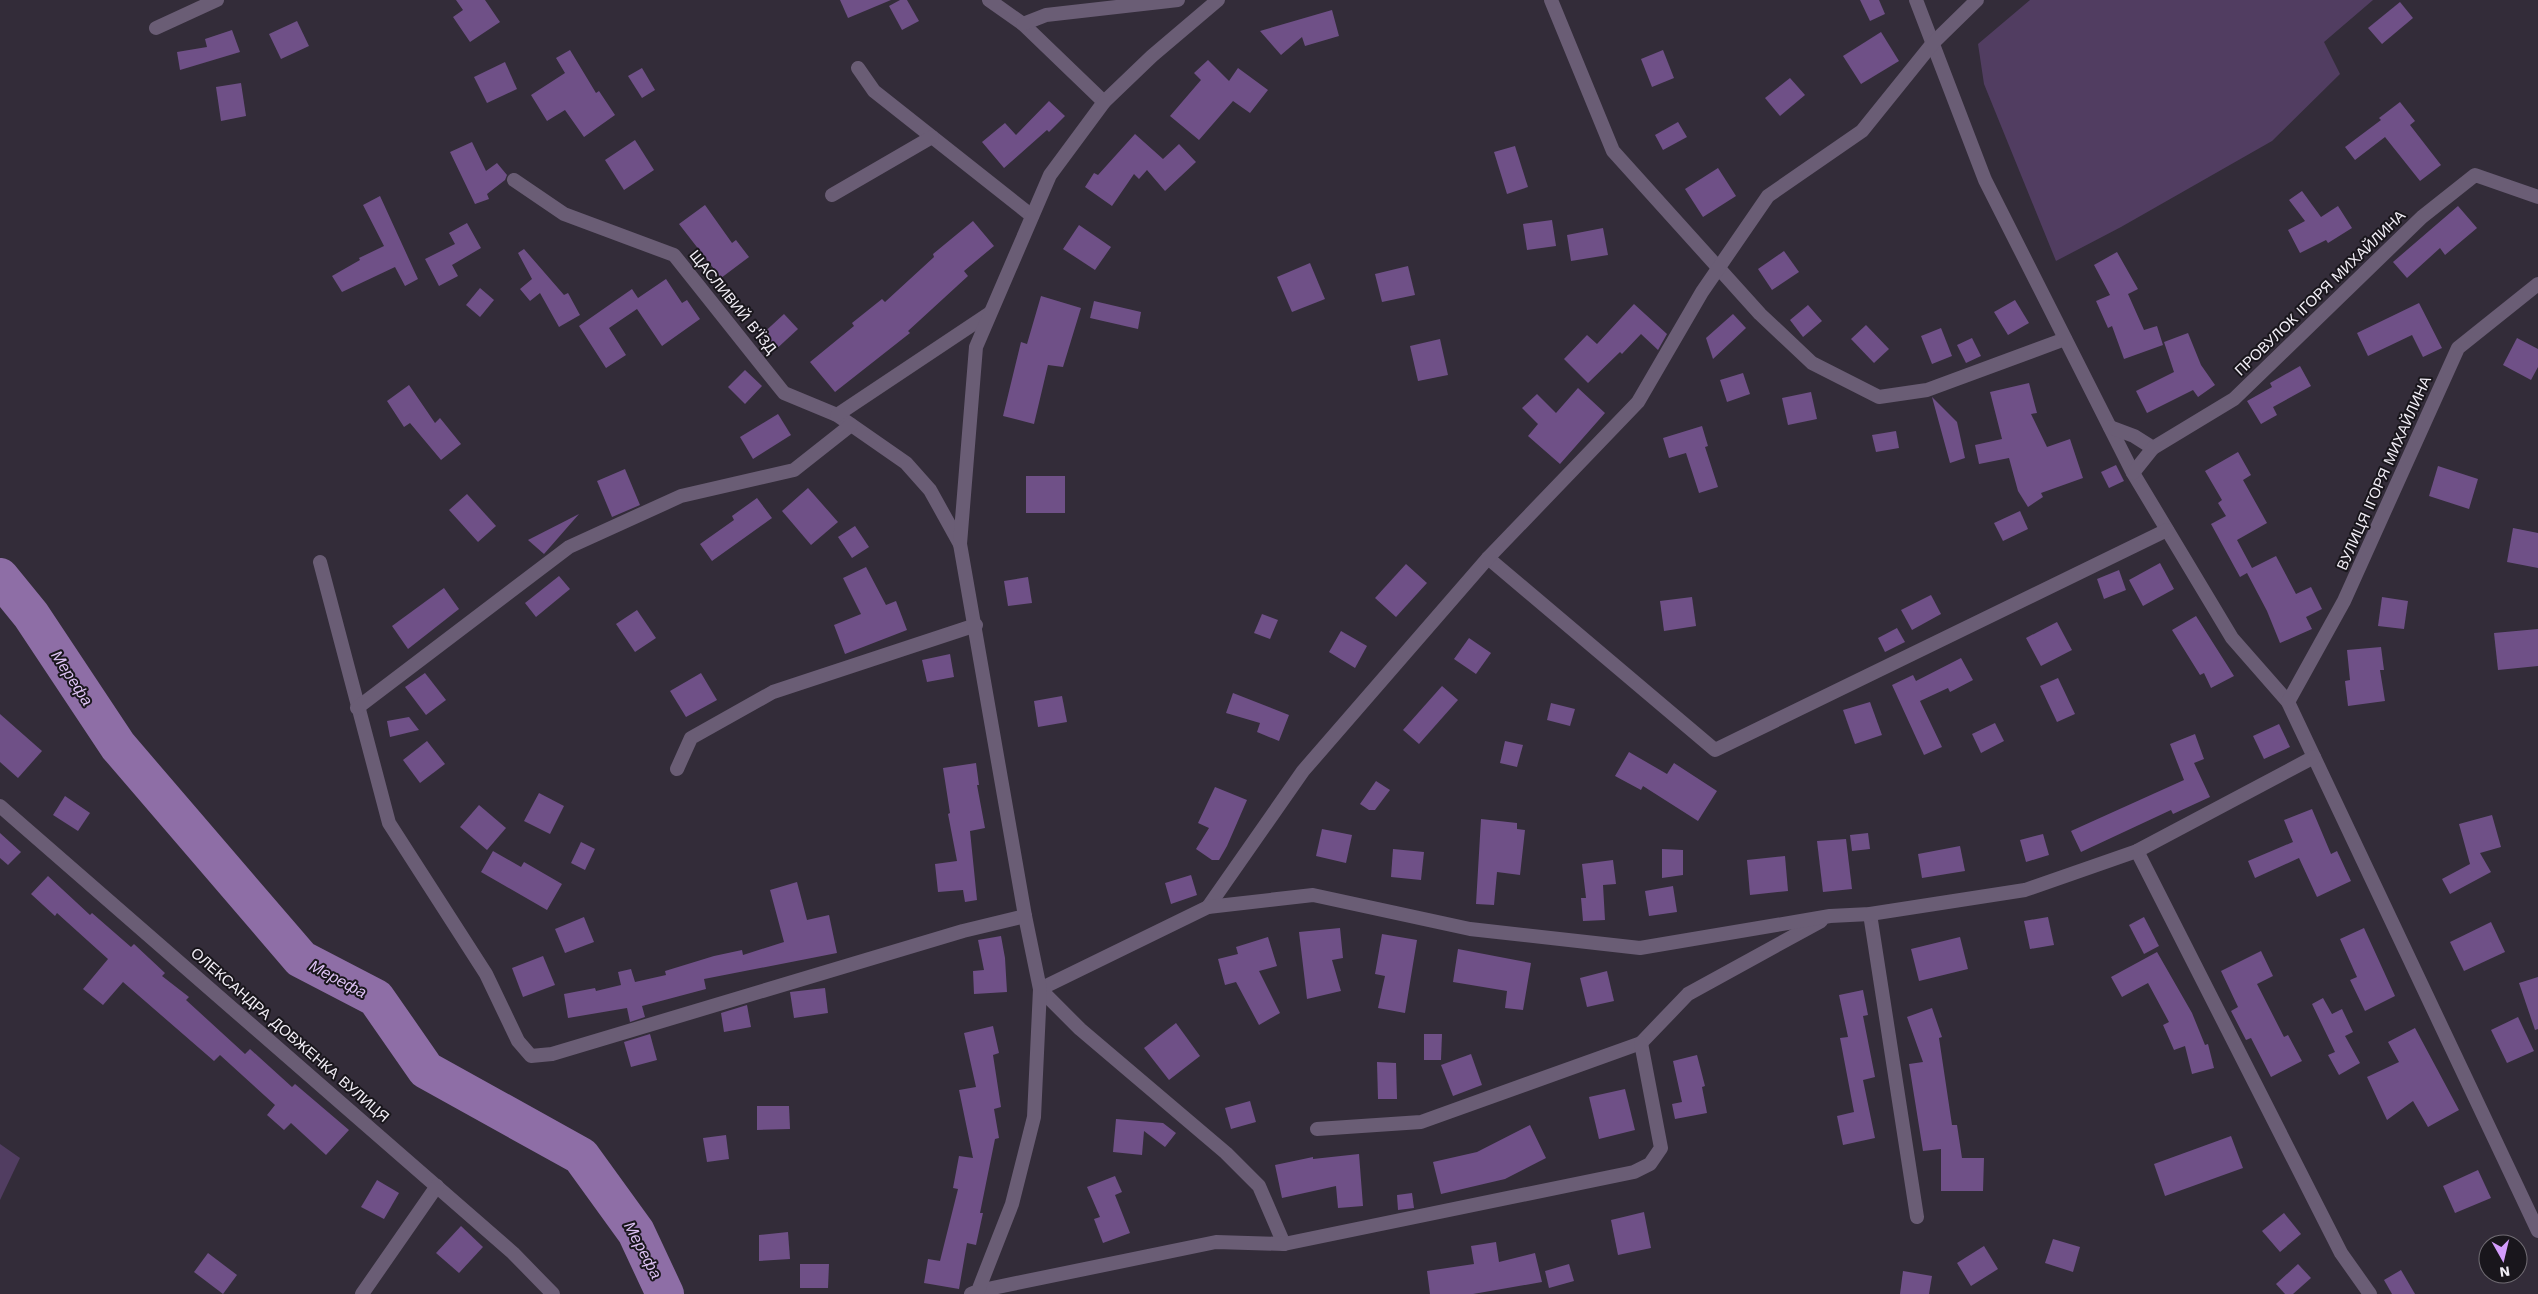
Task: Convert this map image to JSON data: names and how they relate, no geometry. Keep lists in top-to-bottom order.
{
  "streets": {
    "street": [
      "ПРОВУЛОК ІГОРЯ МИХАЙЛИНА",
      "ЩАСЛИВИЙ В'ЇЗД",
      "ВУЛИЦЯ ІГОРЯ МИХАЙЛИНА",
      "ОЛЕКСАНДРА ДОВЖЕНКА ВУЛИЦЯ"
    ]
  },
  "water": ["Мерефа"],
  "north": "bottom"
}
